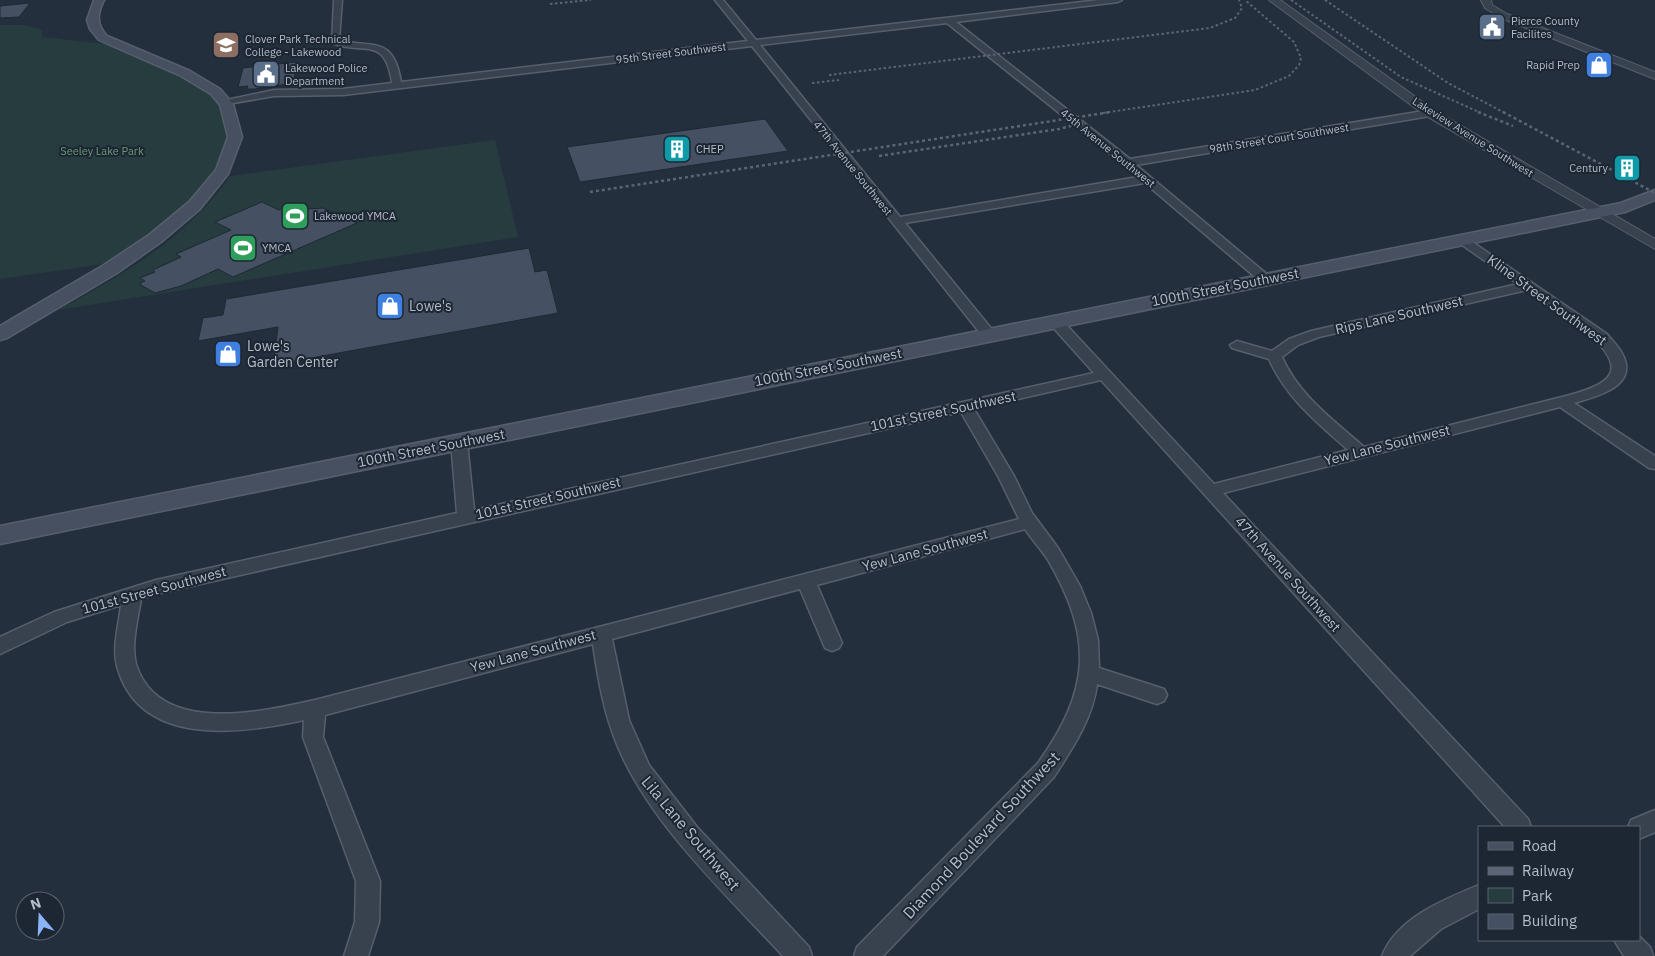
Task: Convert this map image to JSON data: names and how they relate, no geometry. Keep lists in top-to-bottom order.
{
  "streets": {
    "main road": ["100th Street Southwest"],
    "street": [
      "95th Street Southwest",
      "Lakeview Avenue Southwest",
      "98th Street Court Southwest",
      "45th Avenue Southwest",
      "47th Avenue Southwest",
      "Kline Street Southwest",
      "Rips Lane Southwest",
      "101st Street Southwest",
      "Yew Lane Southwest",
      "Lila Lane Southwest",
      "Diamond Boulevard Southwest"
    ]
  },
  "crossings": [
    ["95th Street Southwest", "45th Avenue Southwest"],
    ["95th Street Southwest", "47th Avenue Southwest"],
    ["Lakeview Avenue Southwest", "98th Street Court Southwest"],
    ["Lakeview Avenue Southwest", "100th Street Southwest"],
    ["98th Street Court Southwest", "45th Avenue Southwest"],
    ["45th Avenue Southwest", "100th Street Southwest"],
    ["47th Avenue Southwest", "100th Street Southwest"],
    ["47th Avenue Southwest", "101st Street Southwest"],
    ["47th Avenue Southwest", "Yew Lane Southwest"],
    ["100th Street Southwest", "Kline Street Southwest"],
    ["Kline Street Southwest", "Rips Lane Southwest"],
    ["Kline Street Southwest", "Yew Lane Southwest"],
    ["101st Street Southwest", "Yew Lane Southwest"],
    ["101st Street Southwest", "Diamond Boulevard Southwest"],
    ["Yew Lane Southwest", "Lila Lane Southwest"],
    ["Yew Lane Southwest", "Diamond Boulevard Southwest"]
  ],
  "parks": ["Seeley Lake Park"],
  "places": {
    "public building": ["Pierce County Facilites", "Lakewood Police Department"],
    "school or university": ["Clover Park Technical College - Lakewood"],
    "shop": ["Rapid Prep", "Lowe's", "Lowe's Garden Center"],
    "building": ["CHEP", "Century"],
    "sports": ["Lakewood YMCA", "YMCA"]
  },
  "legend": [
    "Road",
    "Railway",
    "Park",
    "Building"
  ],
  "north": "top"
}
